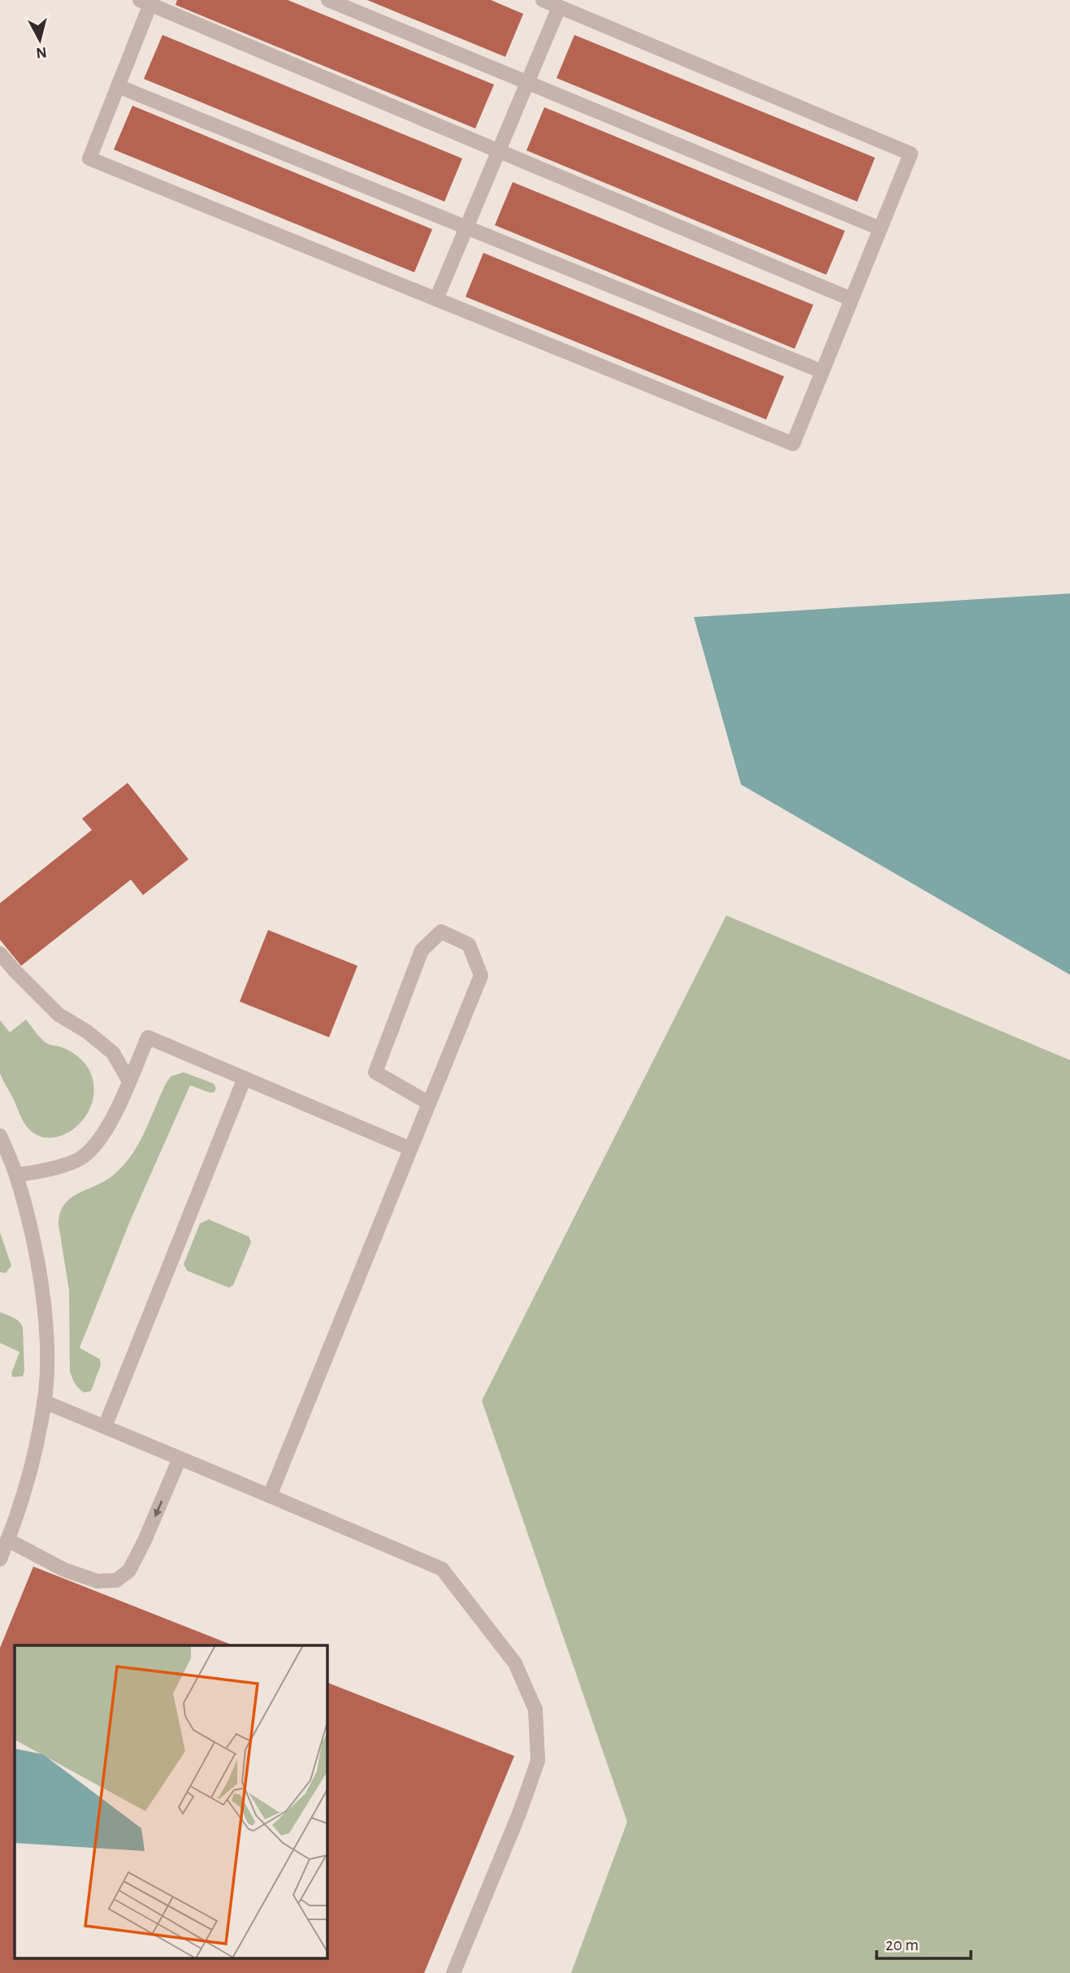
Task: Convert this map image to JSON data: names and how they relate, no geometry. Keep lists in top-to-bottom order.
{
  "scale_bar": "20 m",
  "north": "bottom"
}
